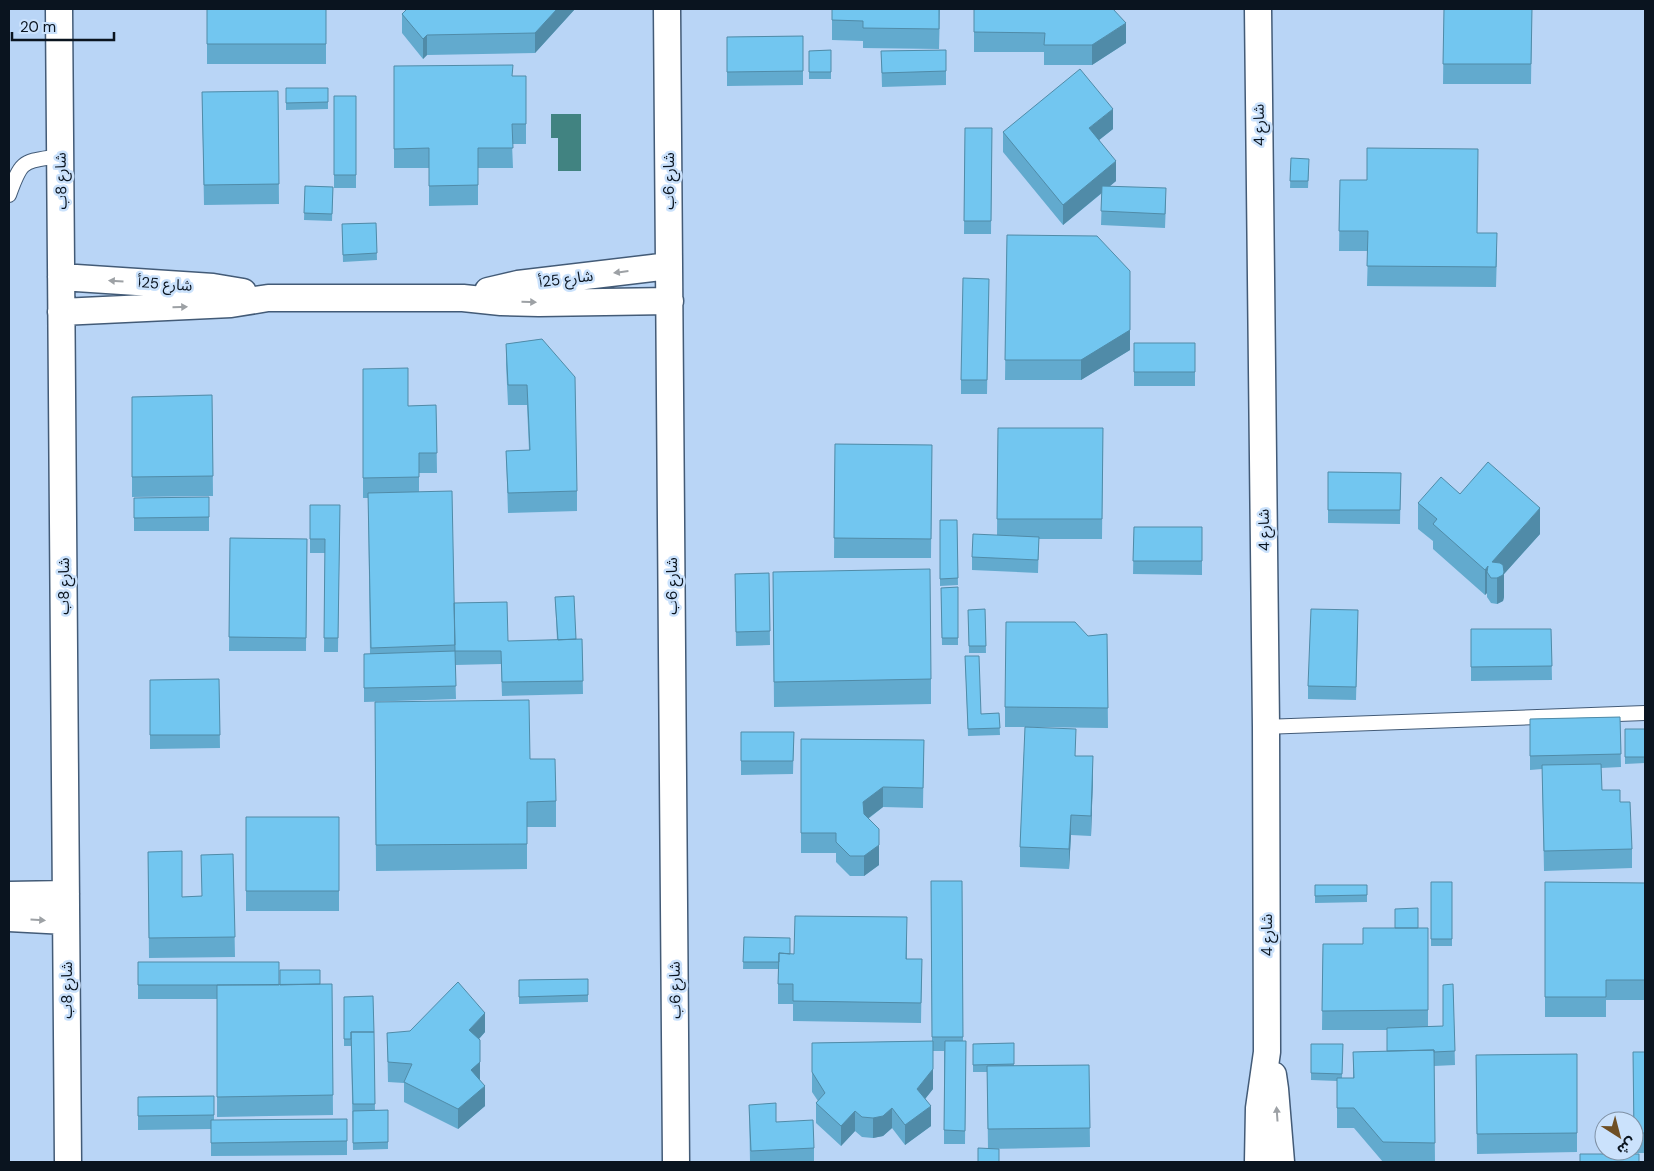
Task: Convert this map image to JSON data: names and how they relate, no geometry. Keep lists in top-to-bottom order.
{
  "streets": {
    "street": [
      "شارع 4",
      "شارع 8ب",
      "شارع 6ب",
      "شارع 25أ"
    ]
  },
  "crossings": [
    ["شارع 8ب", "شارع 25أ"],
    ["شارع 6ب", "شارع 25أ"]
  ],
  "scale_bar": "20 m",
  "north": "bottom right"
}
